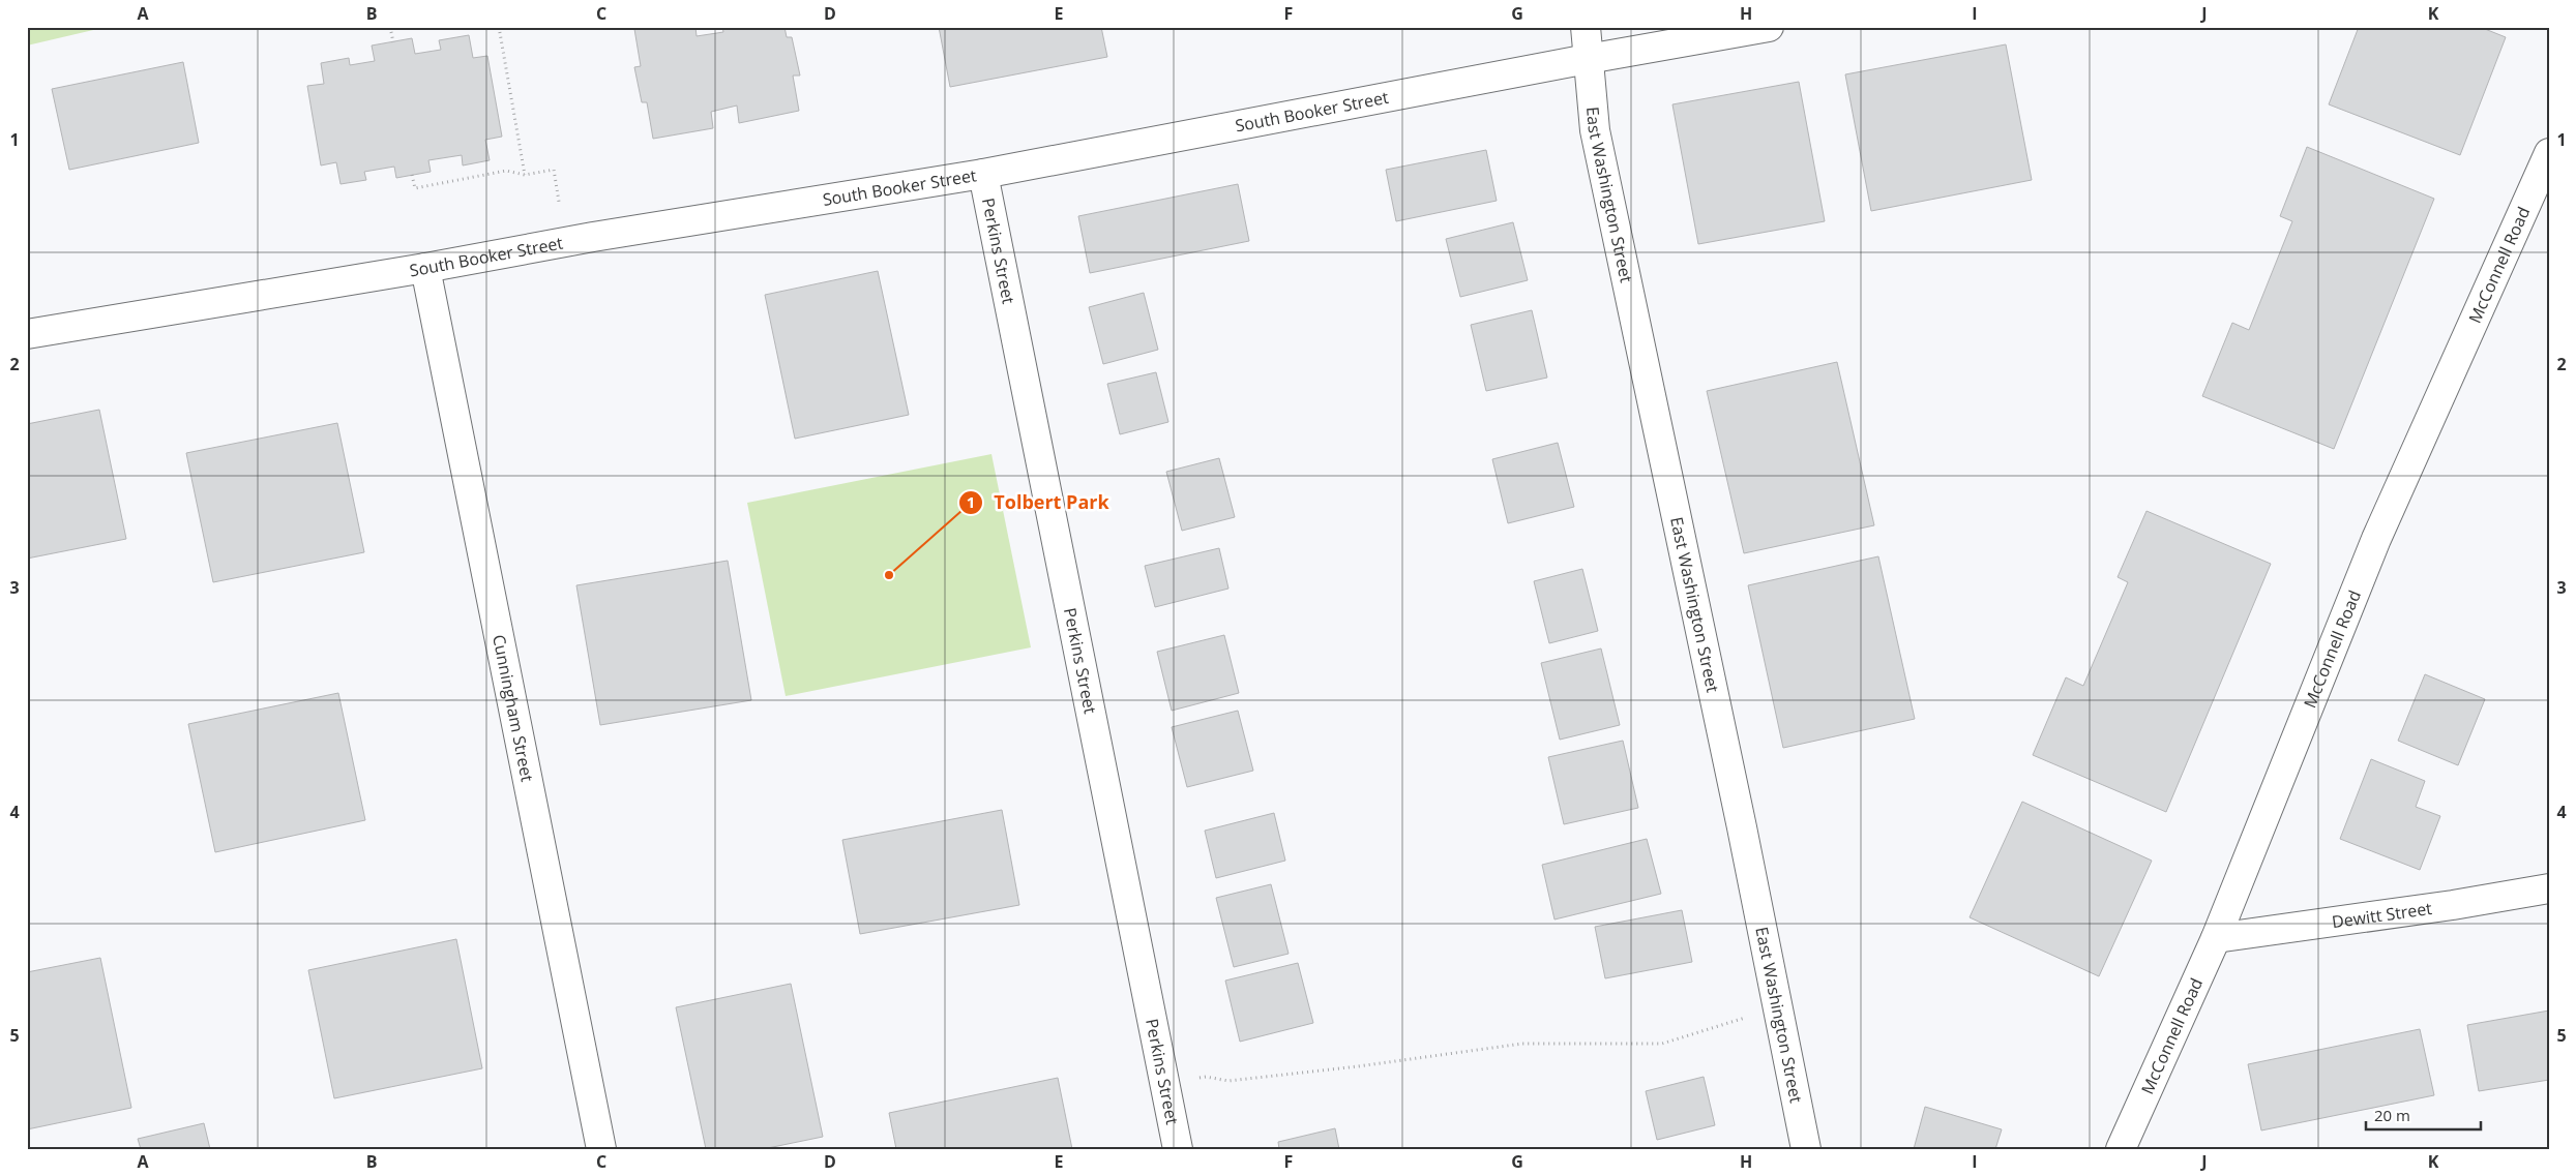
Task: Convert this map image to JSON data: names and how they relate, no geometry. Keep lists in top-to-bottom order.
{
  "streets": {
    "street": [
      "South Booker Street",
      "East Washington Street",
      "Perkins Street",
      "McConnell Road",
      "Cunningham Street",
      "Dewitt Street"
    ]
  },
  "crossings": [
    ["South Booker Street", "East Washington Street"],
    ["South Booker Street", "Perkins Street"],
    ["South Booker Street", "Cunningham Street"],
    ["McConnell Road", "Dewitt Street"]
  ],
  "places": ["Tolbert Park"],
  "scale_bar": "20 m",
  "grid": {
    "columns": [
      "A",
      "B",
      "C",
      "D",
      "E",
      "F",
      "G",
      "H",
      "I",
      "J",
      "K"
    ],
    "rows": [
      "1",
      "2",
      "3",
      "4",
      "5"
    ]
  }
}
